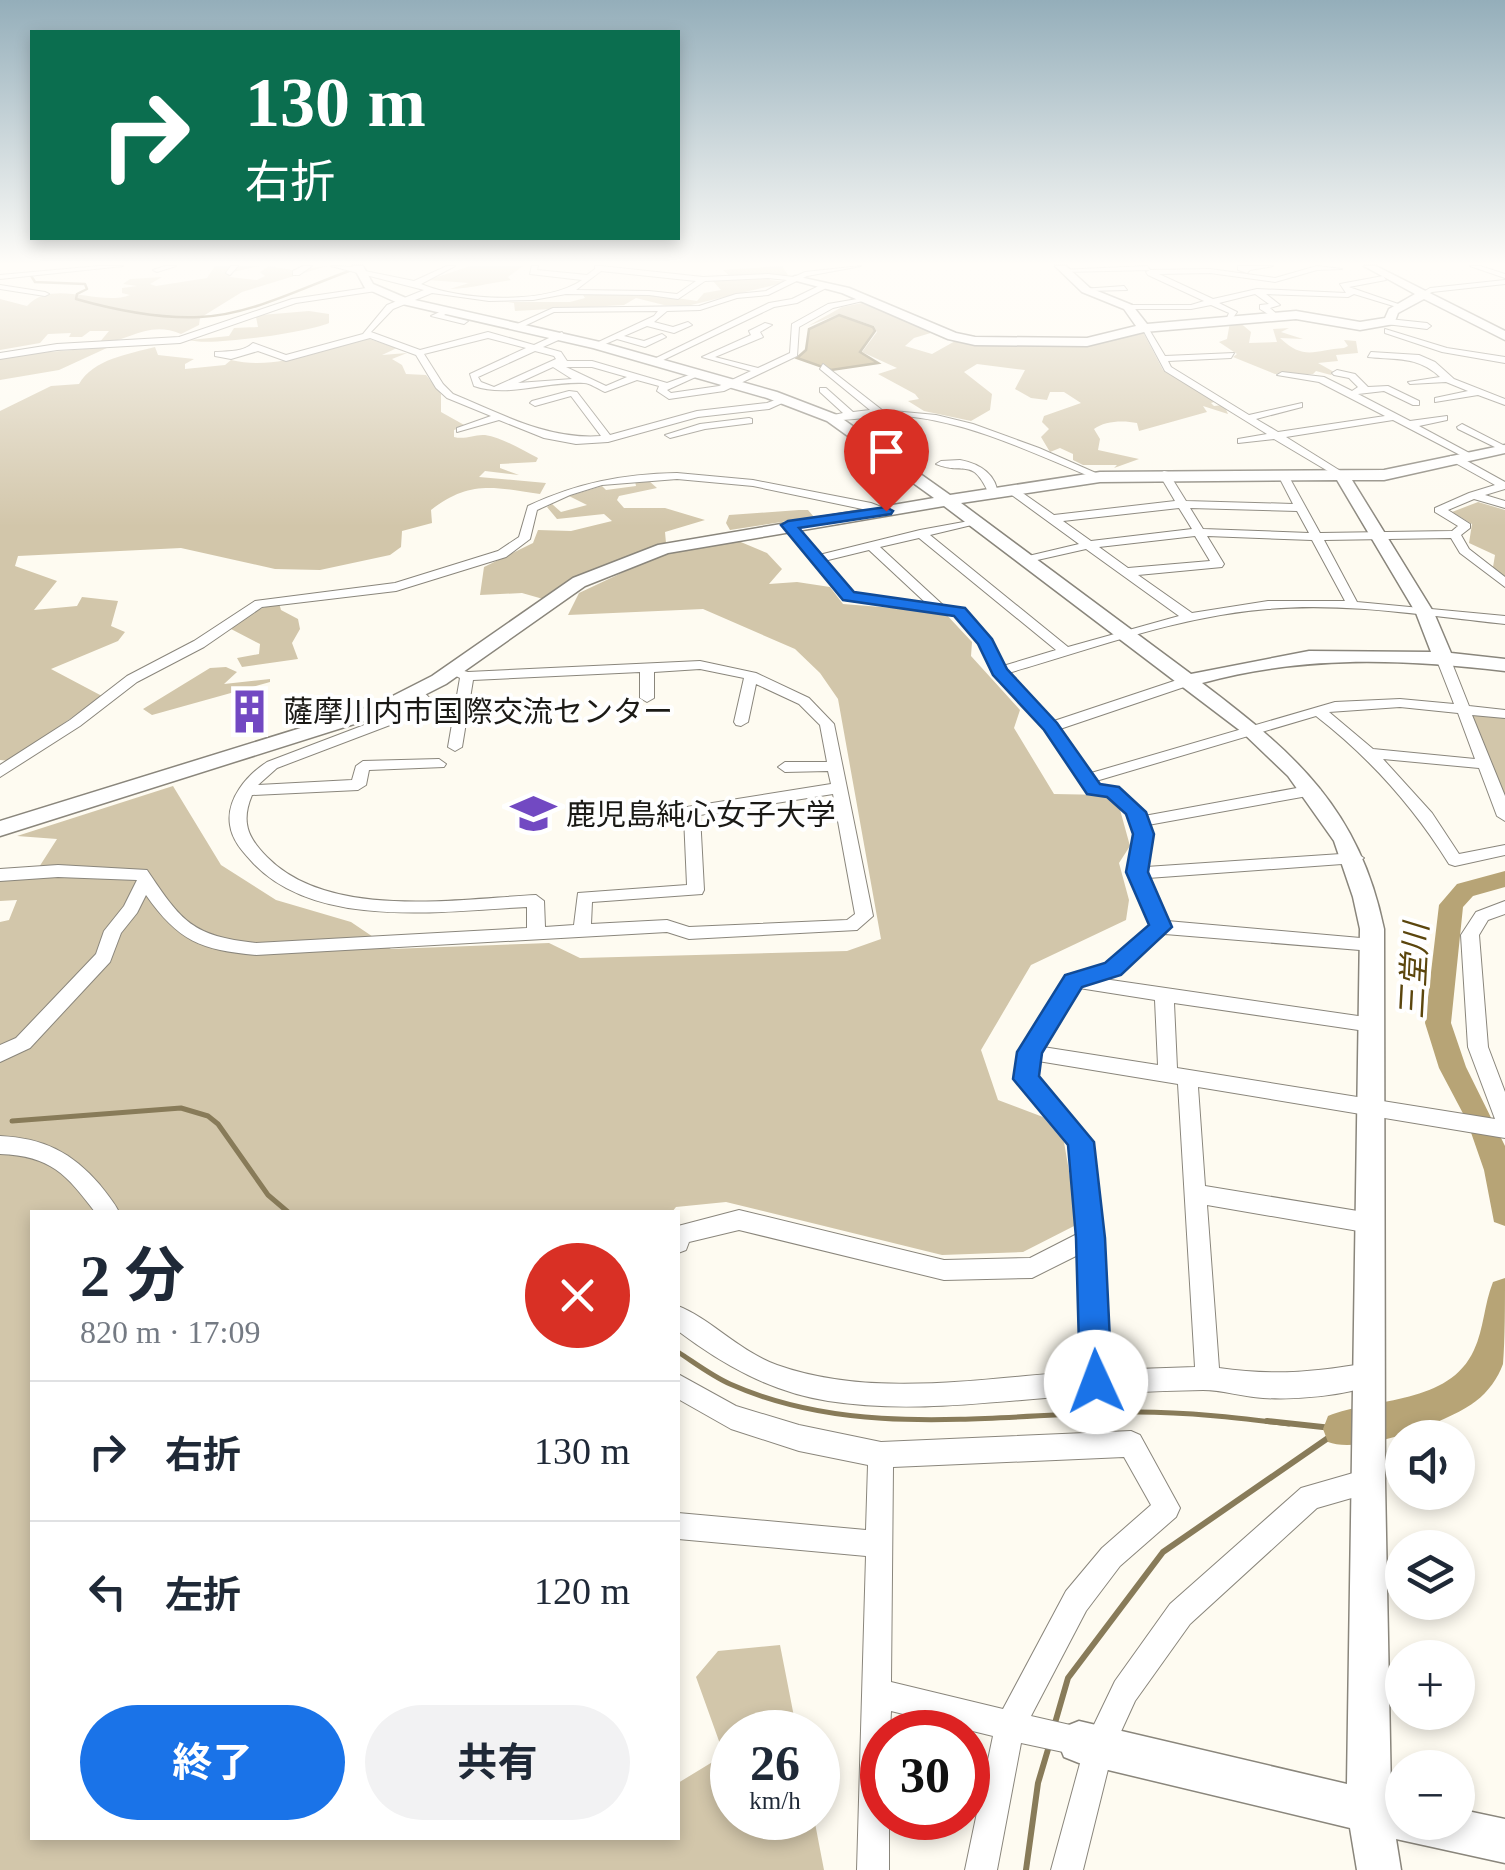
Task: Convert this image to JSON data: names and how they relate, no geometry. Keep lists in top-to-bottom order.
{
  "water": ["三堂川"],
  "places": {
    "building": ["薩摩川内市国際交流センター"],
    "school or university": ["鹿児島純心女子大学"]
  },
  "page": {
    "turn": ["130 m", "右折"],
    "heading": ["2 分", "820 m · 17:09"],
    "list": [
      {
        "name": "右折",
        "value": "130 m"
      },
      {
        "name": "左折",
        "value": "120 m"
      }
    ],
    "map_buttons": ["+", "−"],
    "buttons": ["終了", "共有"],
    "speed": "26 km/h",
    "limit": "30"
  }
}
